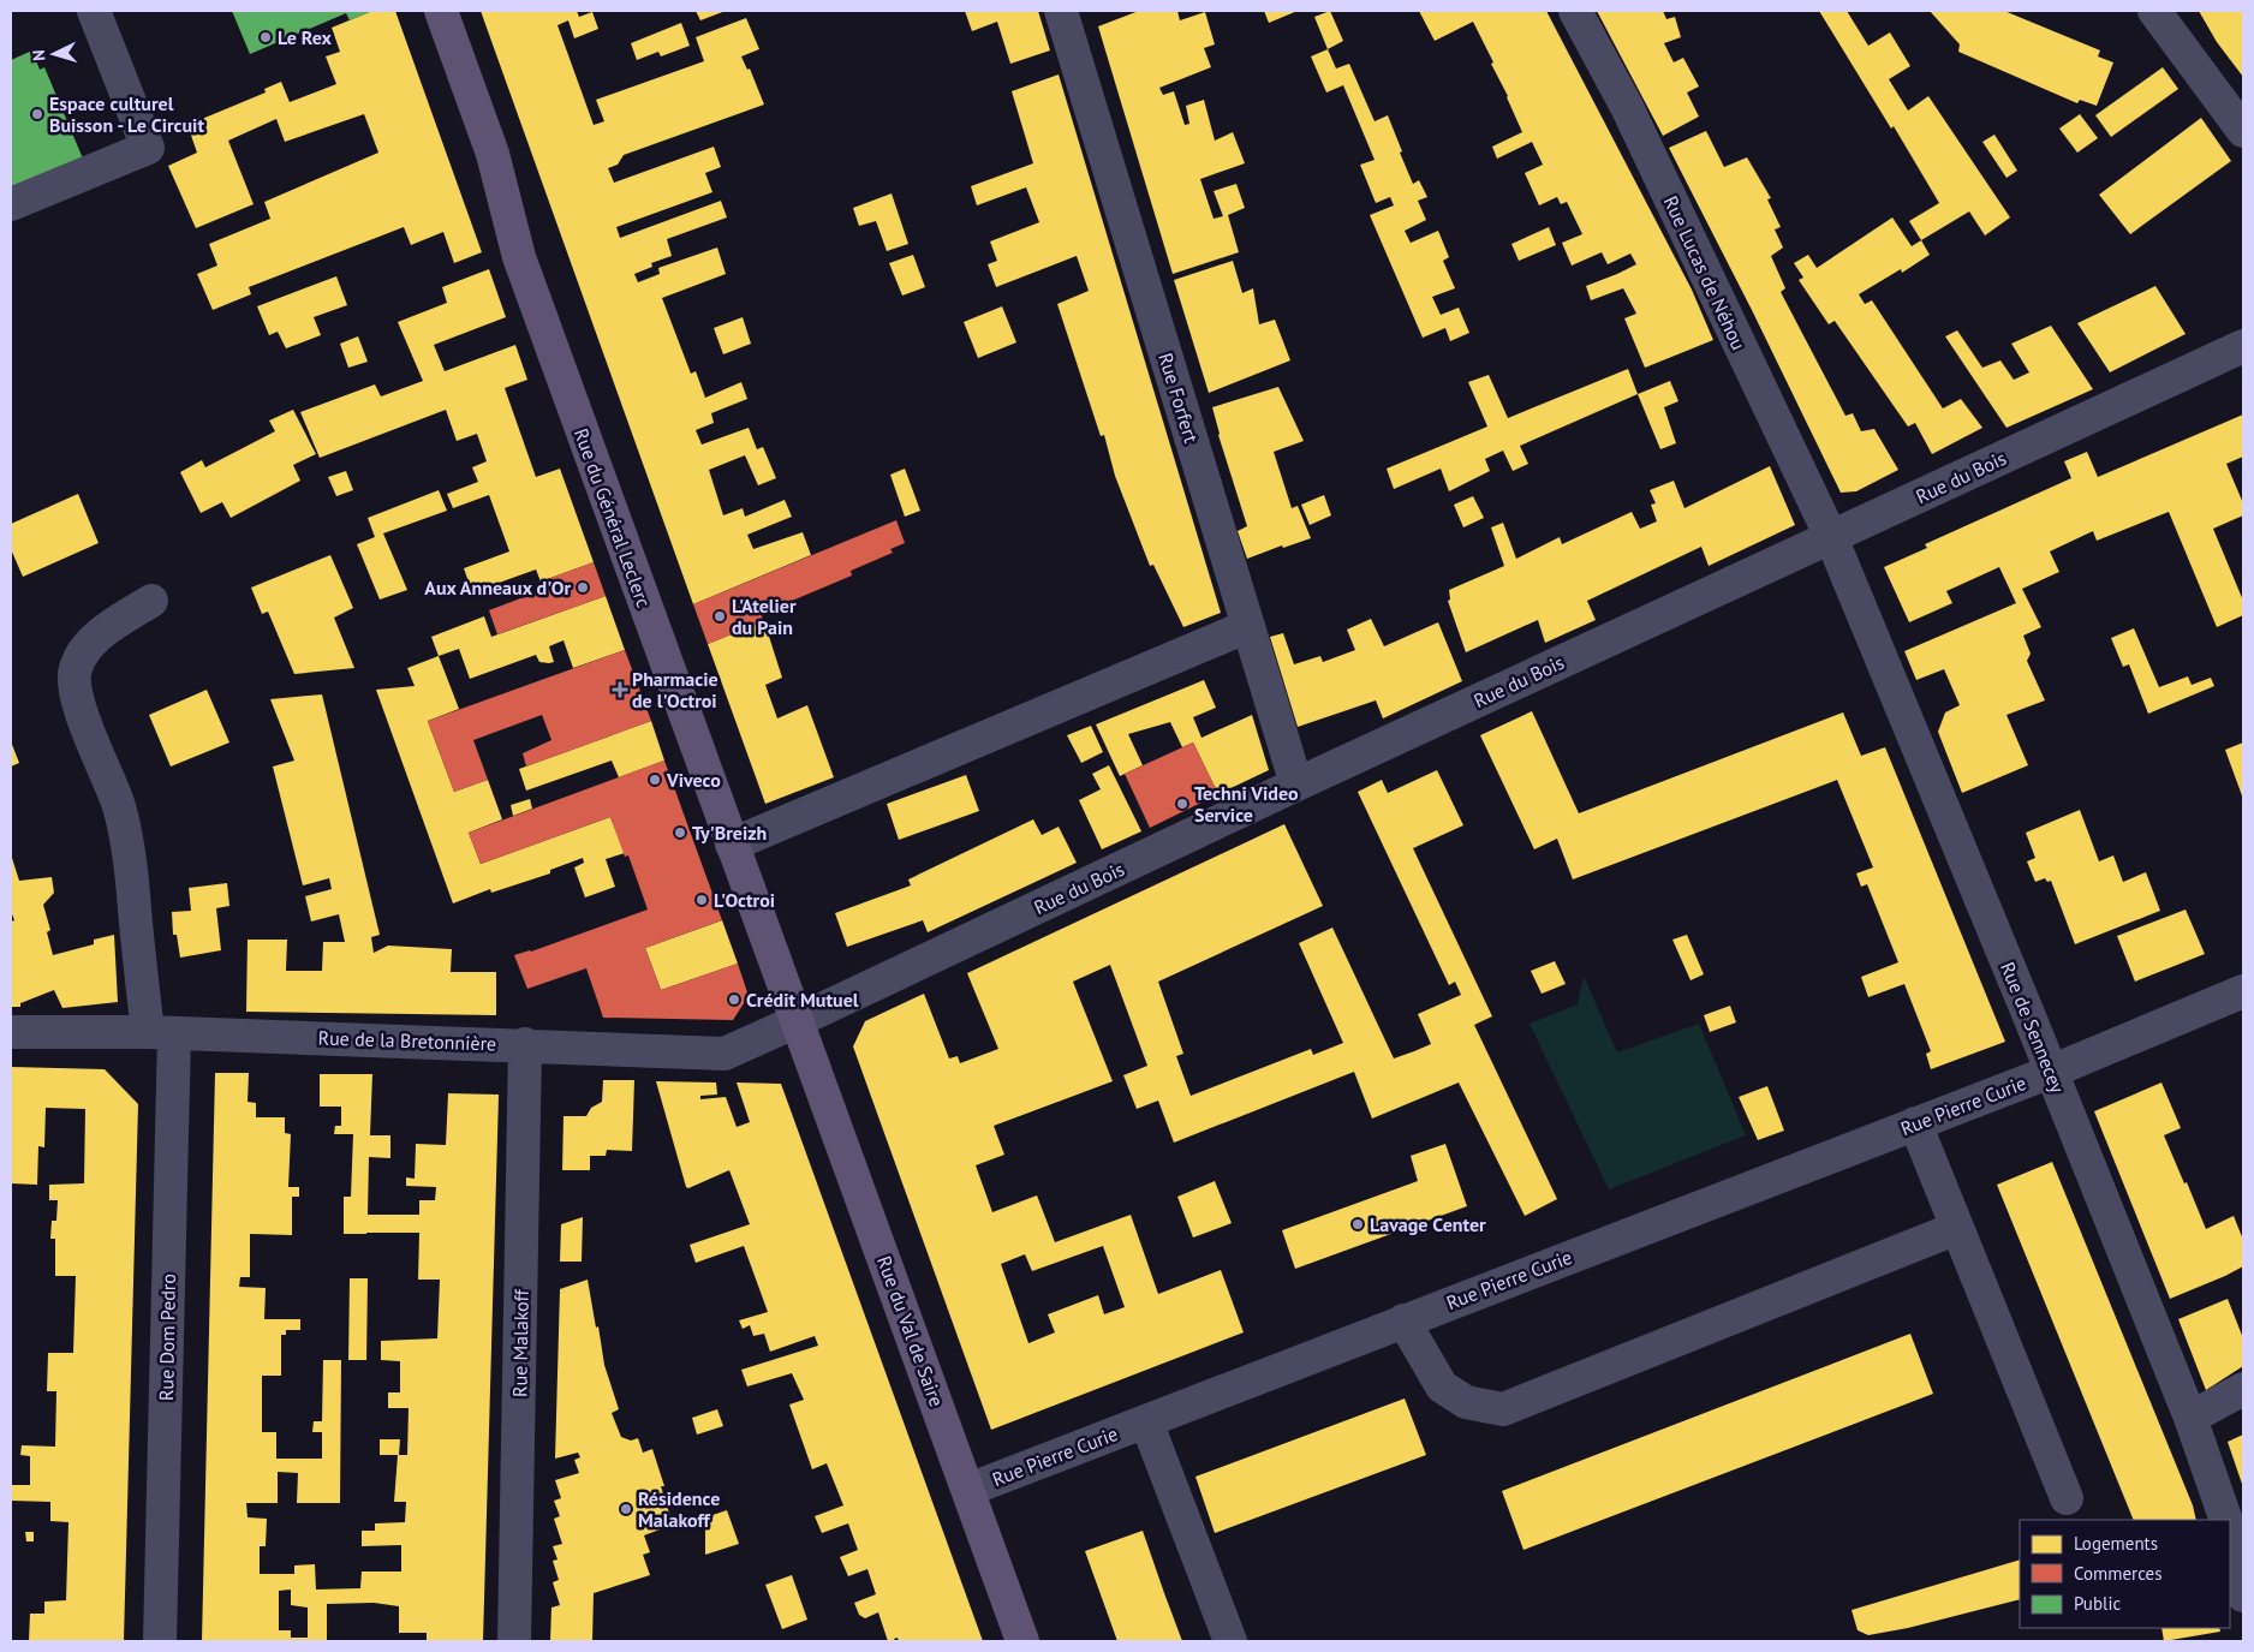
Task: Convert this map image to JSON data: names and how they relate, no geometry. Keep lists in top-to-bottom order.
{
  "streets": {
    "main road": ["Rue du Général Leclerc", "Rue du Val de Saire"],
    "street": [
      "Rue Lucas de Néhou",
      "Rue Forfert",
      "Rue du Bois",
      "Rue de Sennecey",
      "Rue de la Bretonnière",
      "Rue Pierre Curie",
      "Rue Dom Pedro",
      "Rue Malakoff"
    ]
  },
  "crossings": [
    ["Rue Lucas de Néhou", "Rue du Bois"],
    ["Rue Lucas de Néhou", "Rue de Sennecey"],
    ["Rue Forfert", "Rue du Bois"],
    ["Rue du Bois", "Rue du Général Leclerc"],
    ["Rue du Bois", "Rue de Sennecey"],
    ["Rue du Bois", "Rue de la Bretonnière"],
    ["Rue du Bois", "Rue du Val de Saire"],
    ["Rue du Général Leclerc", "Rue de la Bretonnière"],
    ["Rue du Général Leclerc", "Rue du Val de Saire"],
    ["Rue de Sennecey", "Rue Pierre Curie"],
    ["Rue de la Bretonnière", "Rue du Val de Saire"],
    ["Rue de la Bretonnière", "Rue Dom Pedro"],
    ["Rue de la Bretonnière", "Rue Malakoff"],
    ["Rue Pierre Curie", "Rue du Val de Saire"]
  ],
  "places": {
    "other": [
      "Le Rex",
      "Espace culturel Buisson - Le Circuit",
      "Aux Anneaux d'Or",
      "L'Atelier du Pain",
      "Viveco",
      "Techni Video Service",
      "Ty'Breizh",
      "L'Octroi",
      "Crédit Mutuel",
      "Lavage Center",
      "Résidence Malakoff"
    ],
    "health": ["Pharmacie de l'Octroi"]
  },
  "legend": ["Logements", "Commerces", "Public"],
  "north": "left"
}
